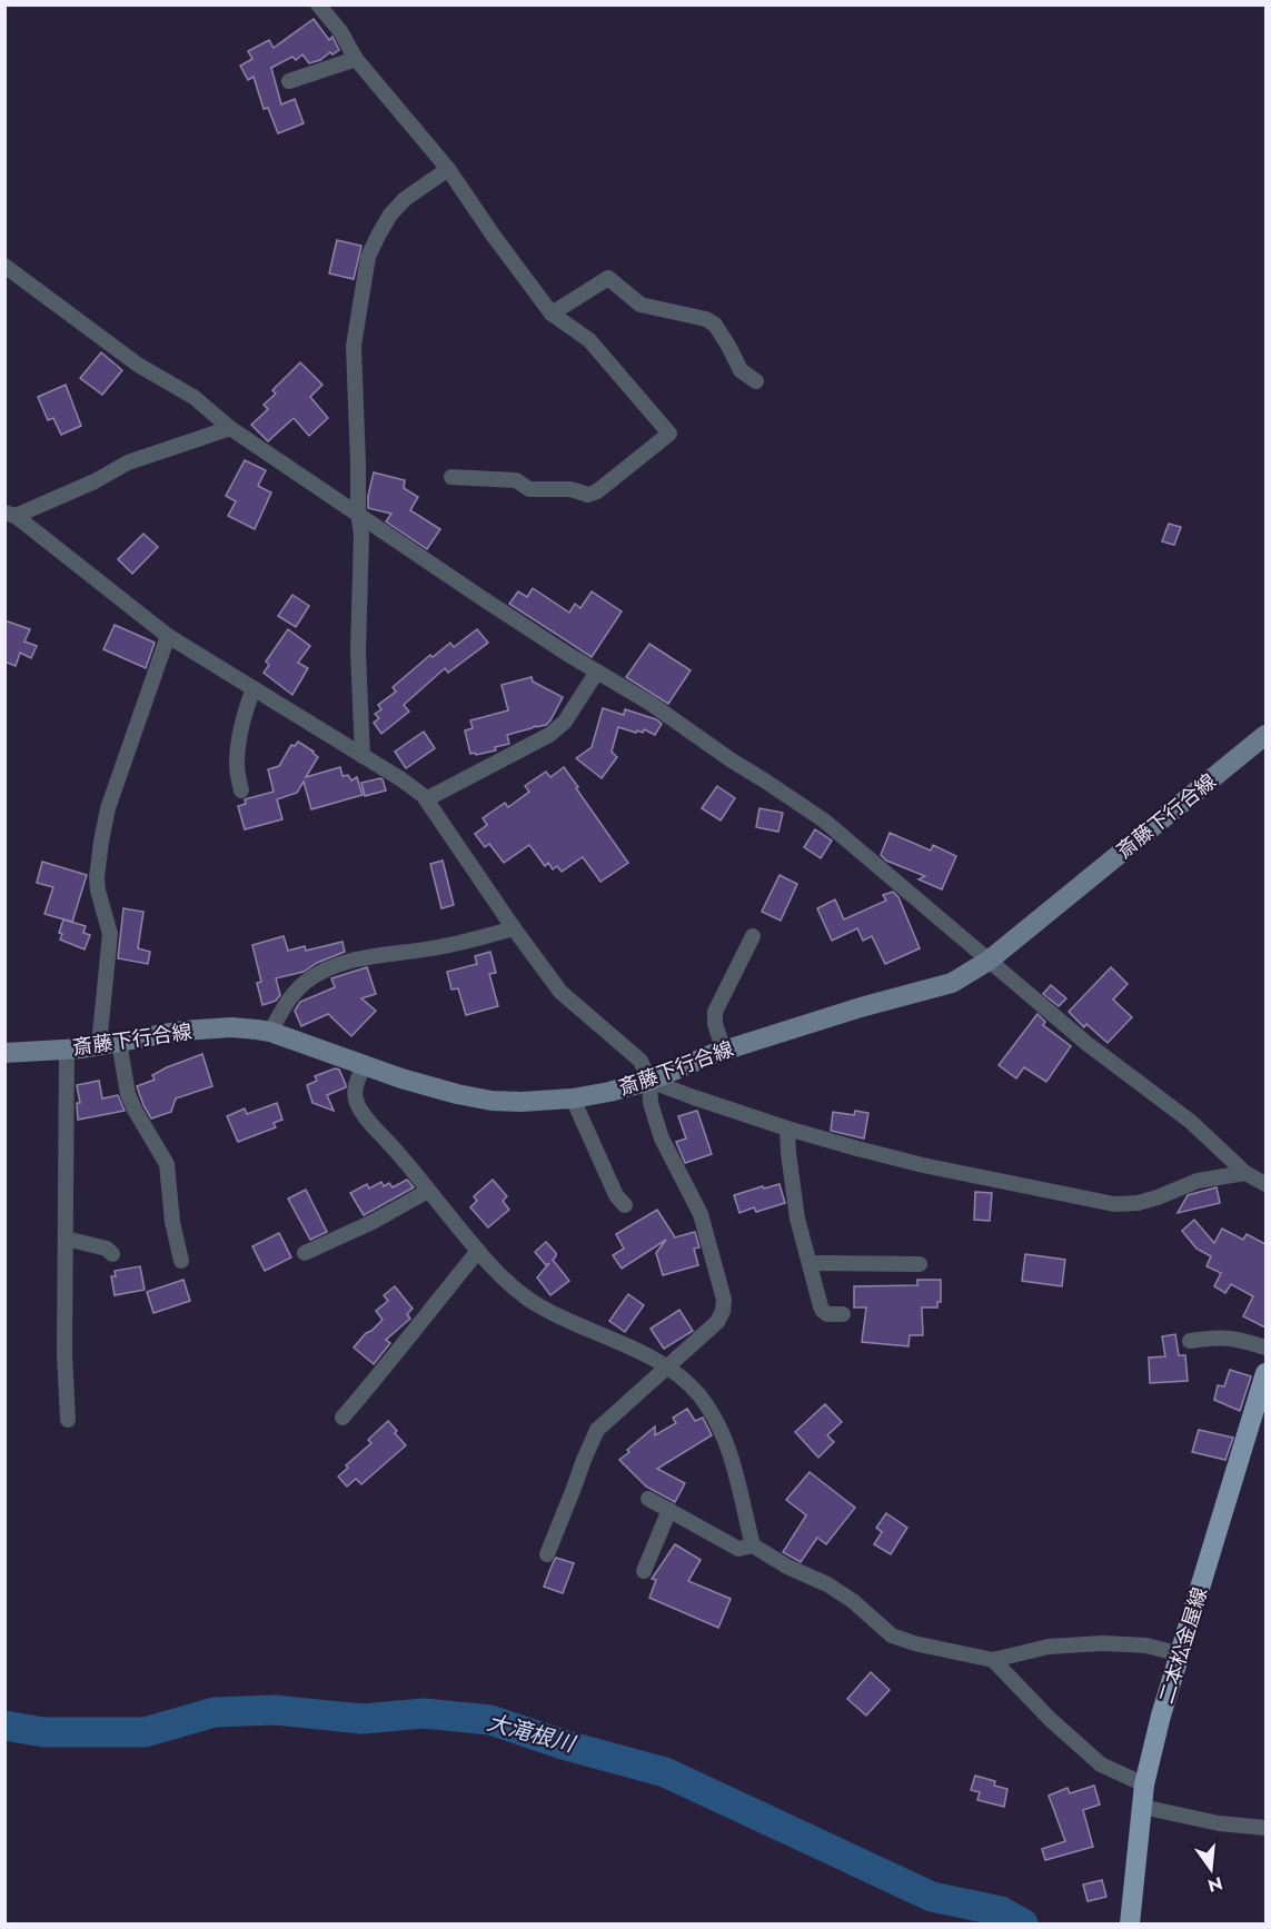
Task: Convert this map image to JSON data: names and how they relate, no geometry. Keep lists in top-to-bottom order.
{
  "streets": {
    "main road": ["斎藤下行合線", "二本松金屋線"]
  },
  "water": ["大滝根川"],
  "north": "bottom"
}
